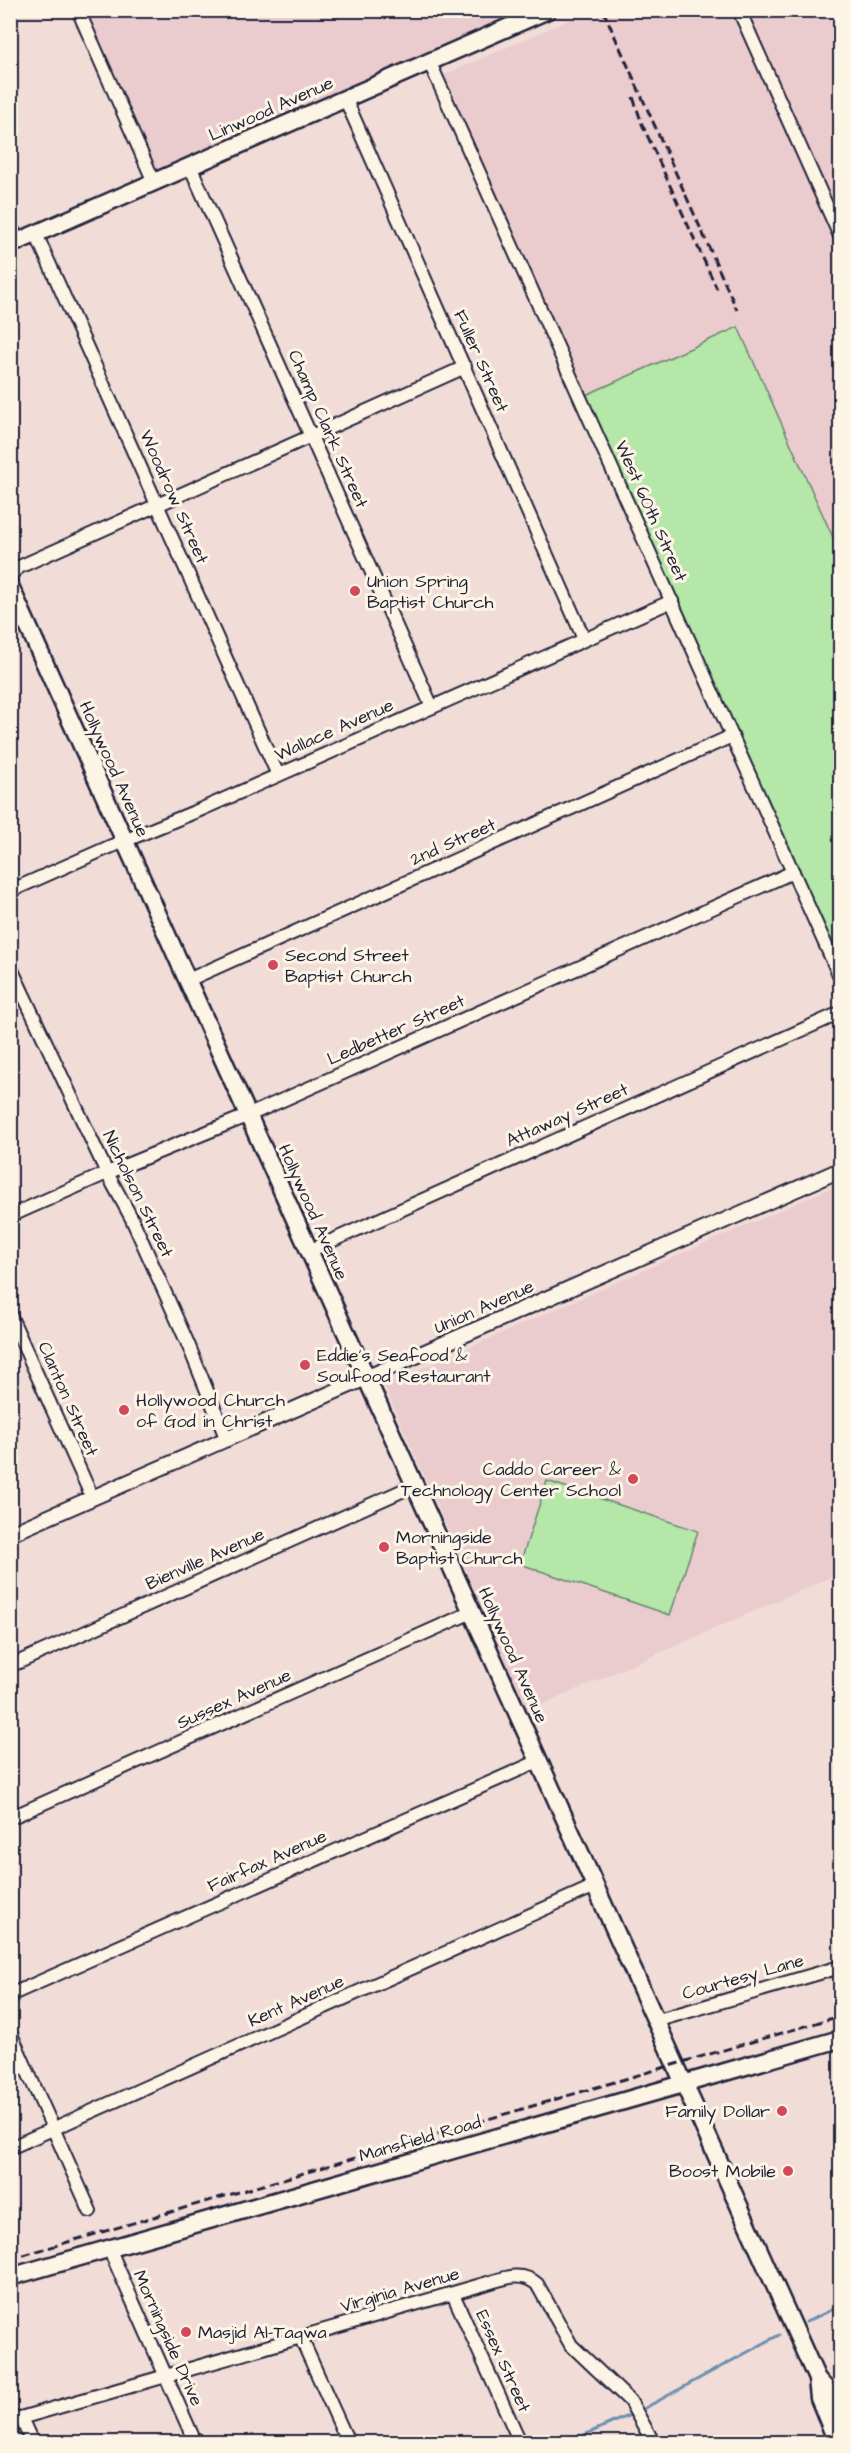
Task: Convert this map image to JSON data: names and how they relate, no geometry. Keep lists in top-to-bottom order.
{
  "streets": {
    "main road": ["Linwood Avenue", "Hollywood Avenue", "Mansfield Road"],
    "street": [
      "Fuller Street",
      "Champ Clark Street",
      "Woodrow Street",
      "West 60th Street",
      "Wallace Avenue",
      "2nd Street",
      "Ledbetter Street",
      "Attaway Street",
      "Nicholson Street",
      "Union Avenue",
      "Clanton Street",
      "Bienville Avenue",
      "Sussex Avenue",
      "Fairfax Avenue",
      "Courtesy Lane",
      "Kent Avenue",
      "Virginia Avenue",
      "Morningside Drive",
      "Essex Street"
    ]
  },
  "crossings": [
    ["Linwood Avenue", "Fuller Street"],
    ["Linwood Avenue", "Champ Clark Street"],
    ["Linwood Avenue", "Woodrow Street"],
    ["Linwood Avenue", "West 60th Street"],
    ["Fuller Street", "Wallace Avenue"],
    ["Champ Clark Street", "Wallace Avenue"],
    ["Woodrow Street", "Wallace Avenue"],
    ["West 60th Street", "Wallace Avenue"],
    ["West 60th Street", "2nd Street"],
    ["West 60th Street", "Ledbetter Street"],
    ["Wallace Avenue", "Hollywood Avenue"],
    ["Hollywood Avenue", "2nd Street"],
    ["Hollywood Avenue", "Ledbetter Street"],
    ["Hollywood Avenue", "Attaway Street"],
    ["Hollywood Avenue", "Union Avenue"],
    ["Hollywood Avenue", "Bienville Avenue"],
    ["Hollywood Avenue", "Sussex Avenue"],
    ["Hollywood Avenue", "Fairfax Avenue"],
    ["Hollywood Avenue", "Courtesy Lane"],
    ["Hollywood Avenue", "Kent Avenue"],
    ["Hollywood Avenue", "Mansfield Road"],
    ["Ledbetter Street", "Nicholson Street"],
    ["Nicholson Street", "Union Avenue"],
    ["Union Avenue", "Clanton Street"],
    ["Mansfield Road", "Morningside Drive"],
    ["Virginia Avenue", "Morningside Drive"],
    ["Virginia Avenue", "Essex Street"]
  ],
  "places": [
    "Union Spring Baptist Church",
    "Second Street Baptist Church",
    "Eddie's Seafood & Soulfood Restaurant",
    "Hollywood Church of God in Christ",
    "Caddo Career & Technology Center School",
    "Morningside Baptist Church",
    "Family Dollar",
    "Boost Mobile",
    "Masjid Al-Taqwa"
  ]
}
